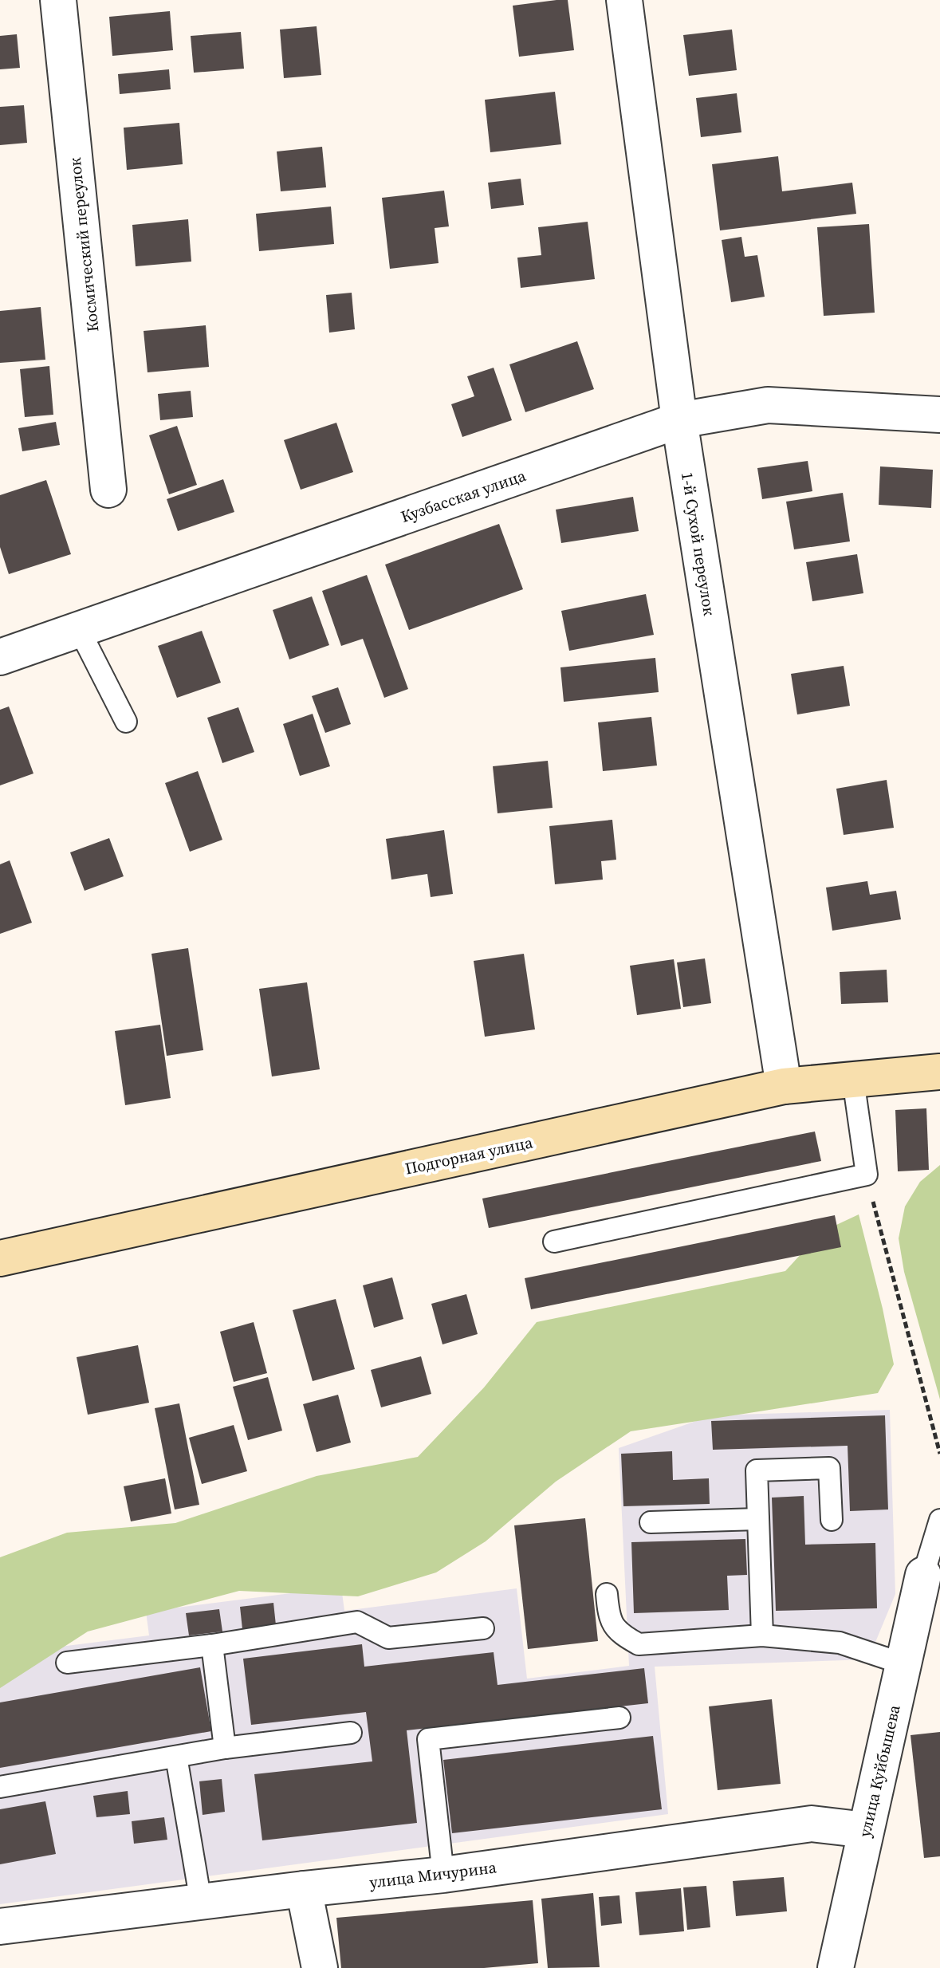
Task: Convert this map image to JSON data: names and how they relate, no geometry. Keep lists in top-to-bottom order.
{
  "streets": {
    "street": [
      "Космический переулок",
      "Кузбасская улица",
      "1-й Сухой переулок",
      "Подгорная улица",
      "улица Куйбышева",
      "улица Мичурина"
    ]
  },
  "crossings": [
    ["Кузбасская улица", "1-й Сухой переулок"],
    ["1-й Сухой переулок", "Подгорная улица"],
    ["улица Куйбышева", "улица Мичурина"]
  ]
}
